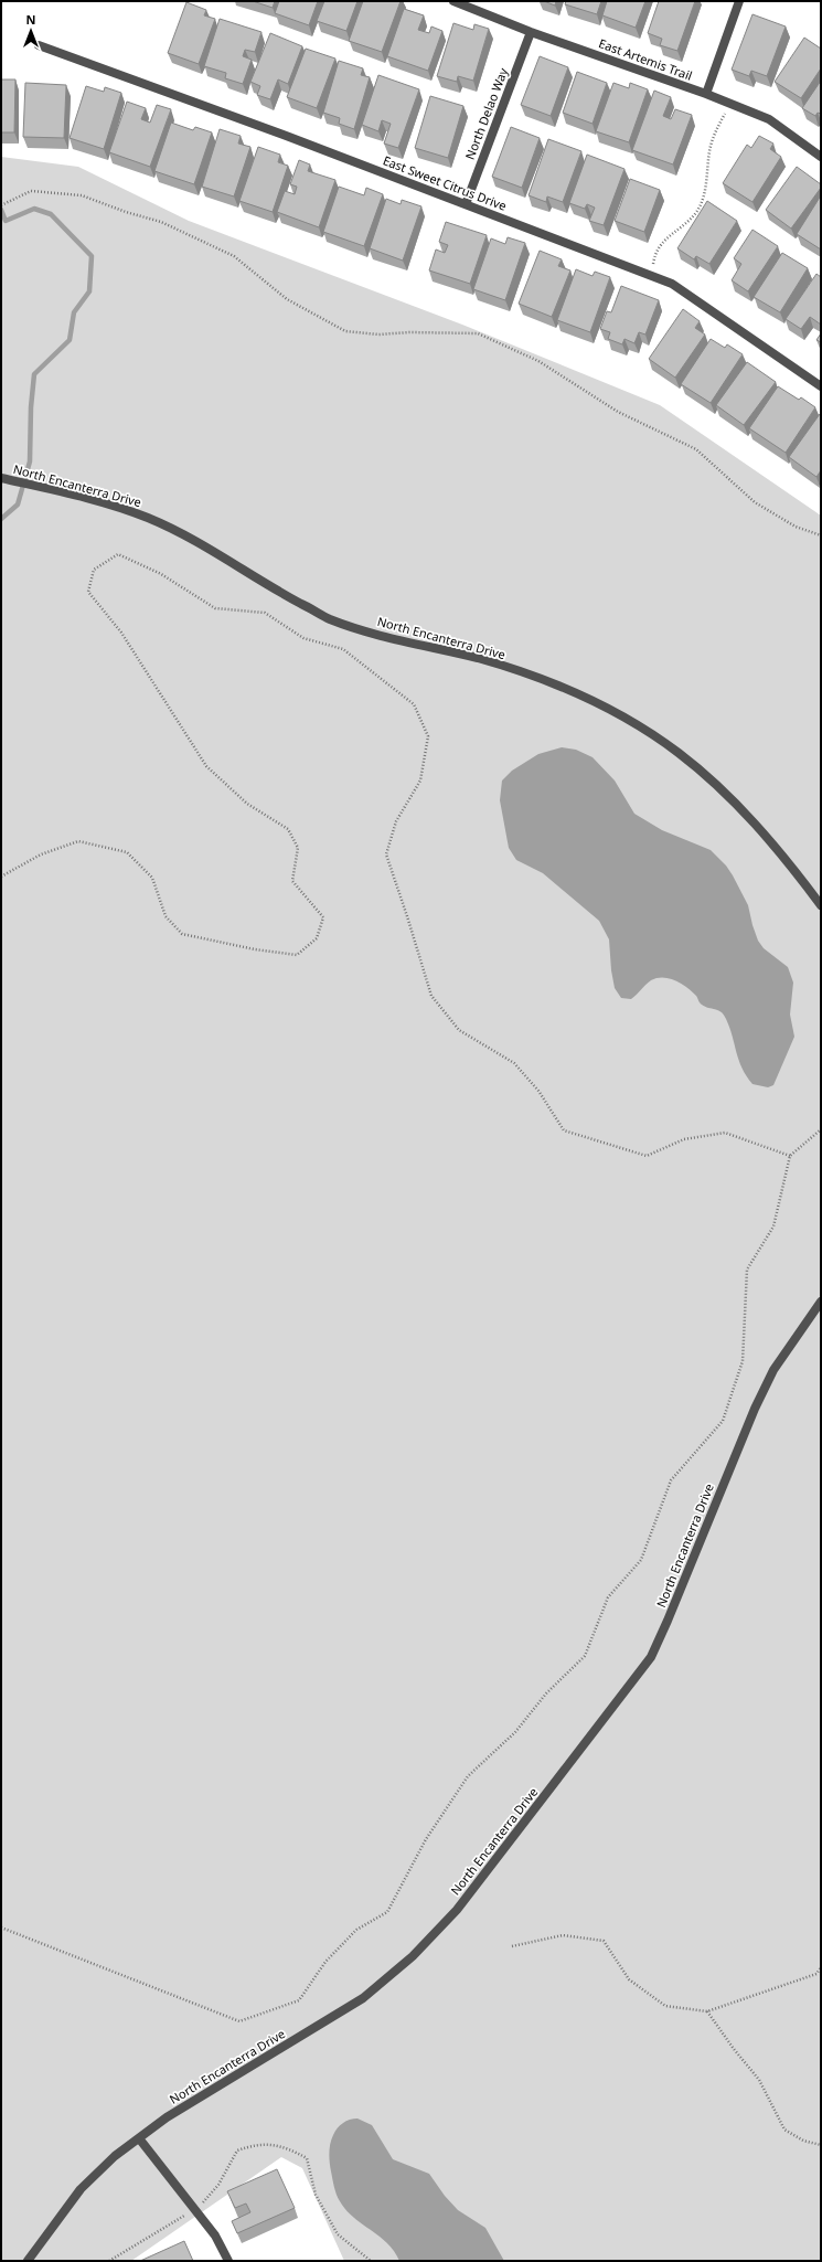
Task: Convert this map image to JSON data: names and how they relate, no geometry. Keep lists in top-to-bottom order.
{
  "streets": {
    "street": [
      "East Artemis Trail",
      "North Delao Way",
      "East Sweet Citrus Drive",
      "North Encanterra Drive"
    ]
  },
  "crossings": [
    ["East Artemis Trail", "North Delao Way"],
    ["North Delao Way", "East Sweet Citrus Drive"]
  ],
  "north": "top"
}
